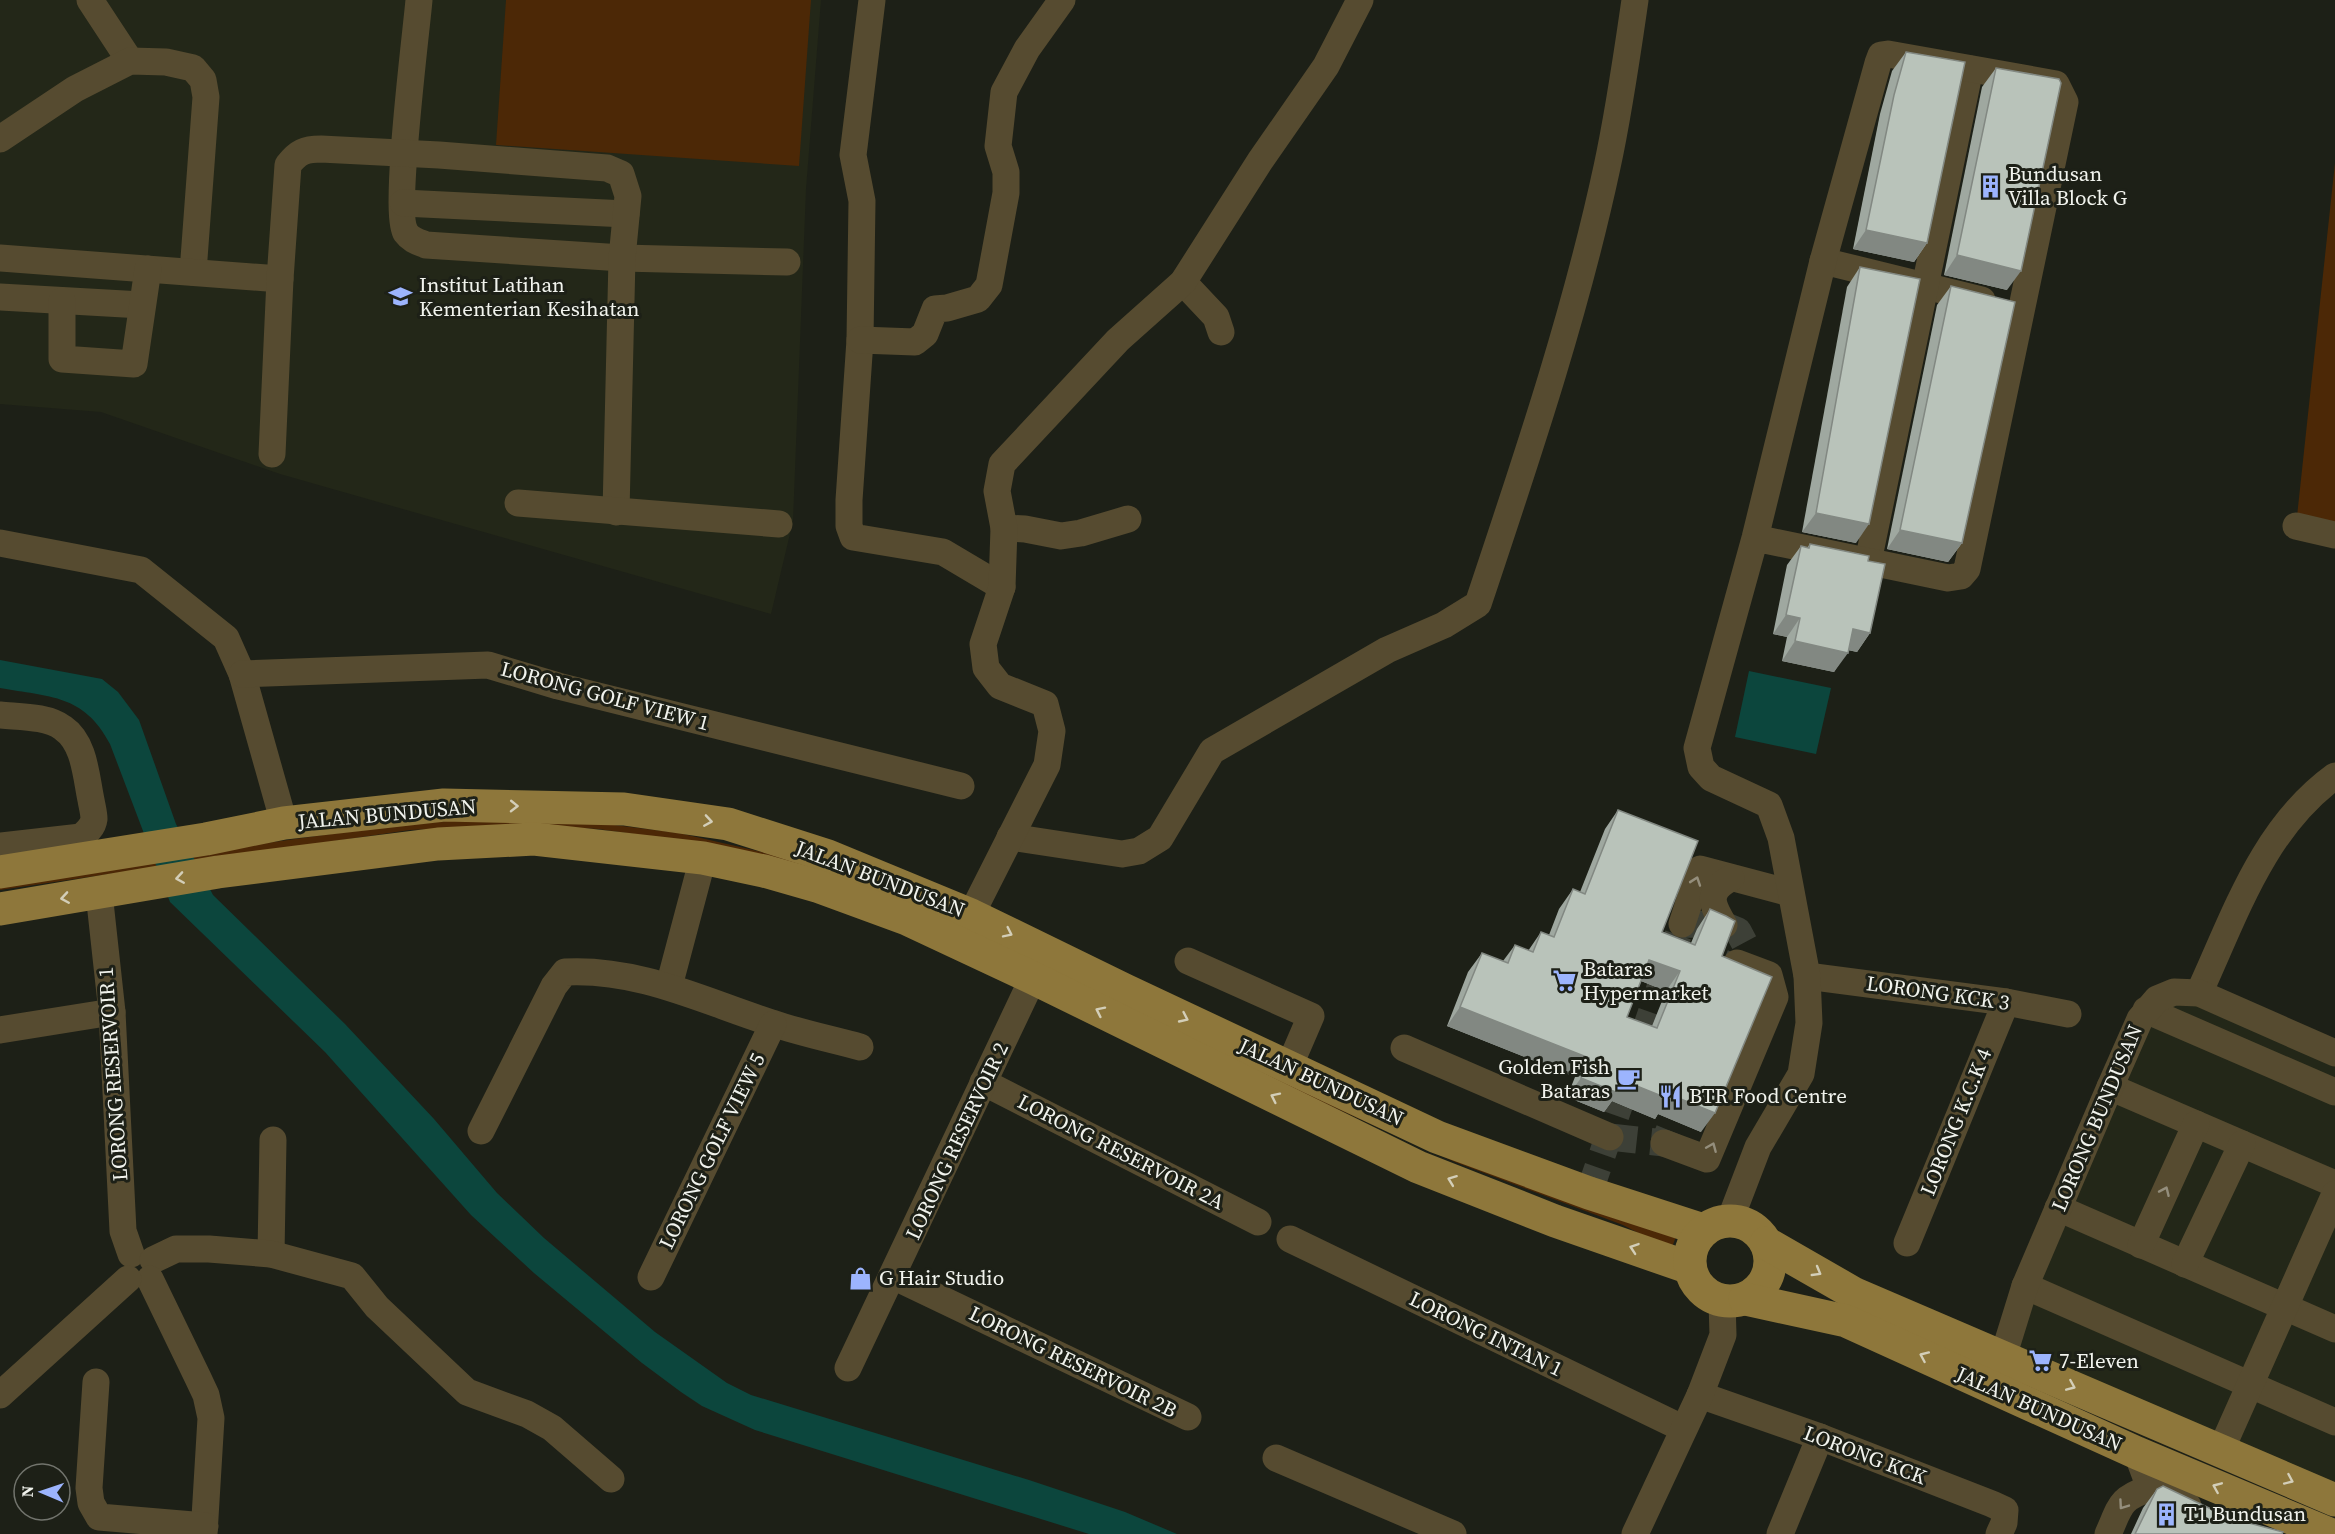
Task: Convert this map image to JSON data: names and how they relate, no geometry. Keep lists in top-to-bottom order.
{
  "streets": {
    "main road": ["JALAN BUNDUSAN"],
    "street": [
      "LORONG GOLF VIEW 1",
      "LORONG KCK 3",
      "LORONG RESERVOIR 1",
      "LORONG BUNDUSAN",
      "LORONG K.C.K 4",
      "LORONG RESERVOIR 2",
      "LORONG GOLF VIEW 5",
      "LORONG RESERVOIR 2A",
      "LORONG INTAN 1",
      "LORONG RESERVOIR 2B",
      "LORONG KCK"
    ]
  },
  "crossings": [
    ["JALAN BUNDUSAN", "LORONG RESERVOIR 1"],
    ["JALAN BUNDUSAN", "LORONG BUNDUSAN"],
    ["JALAN BUNDUSAN", "LORONG RESERVOIR 2"],
    ["LORONG KCK 3", "LORONG K.C.K 4"],
    ["LORONG RESERVOIR 2", "LORONG RESERVOIR 2A"],
    ["LORONG RESERVOIR 2", "LORONG RESERVOIR 2B"]
  ],
  "places": {
    "building": ["Bundusan Villa Block G", "T1 Bundusan"],
    "school or university": ["Institut Latihan Kementerian Kesihatan"],
    "supermarket": ["Bataras Hypermarket", "7-Eleven"],
    "cafe": ["Golden Fish Bataras"],
    "restaurant": ["BTR Food Centre"],
    "shop": ["G Hair Studio"]
  },
  "north": "left"
}
